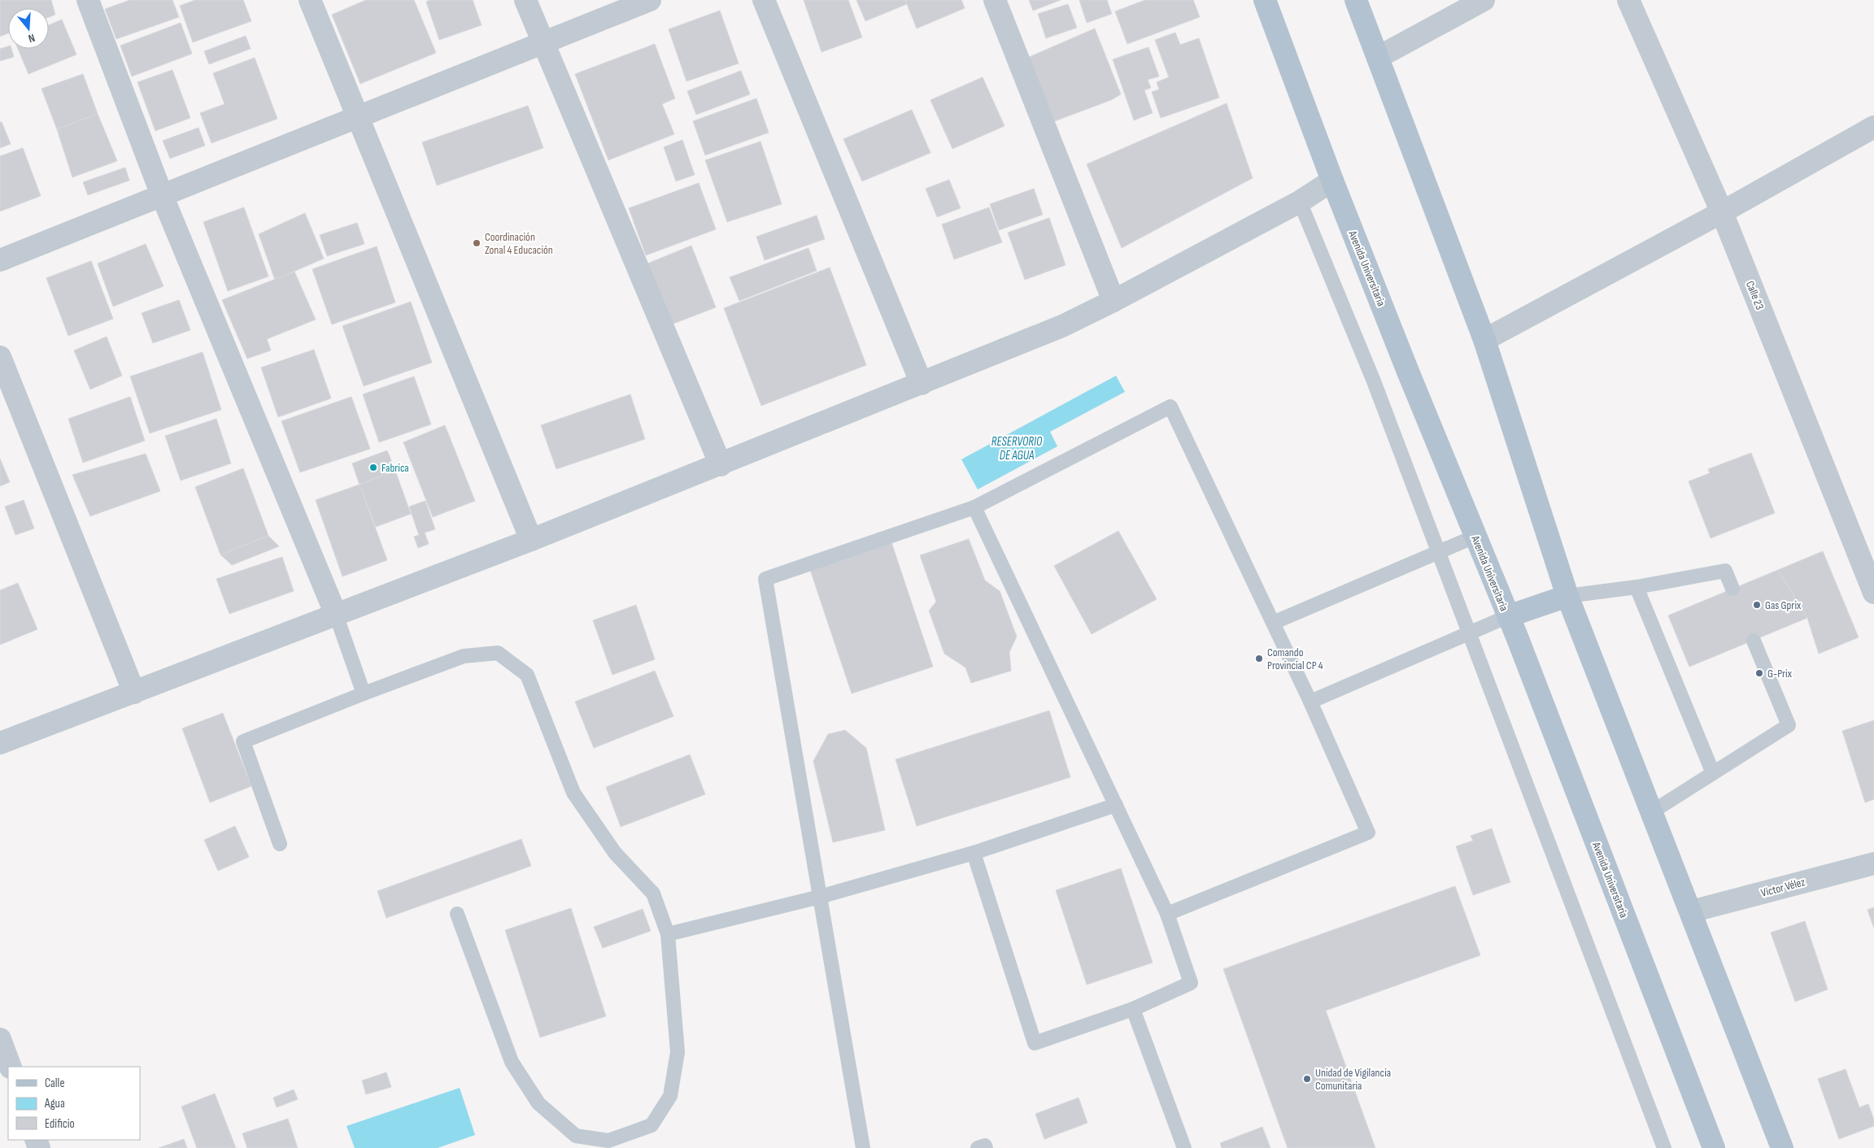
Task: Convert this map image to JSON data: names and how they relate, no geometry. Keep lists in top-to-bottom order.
{
  "streets": {
    "main road": ["Avenida Universitaria"],
    "street": ["Calle 23", "Victor Vélez"]
  },
  "water": ["RESERVORIO DE AGUA"],
  "places": [
    "Coordinación Zonal 4 Educación",
    "Fabrica",
    "Gas Gprix",
    "Comando Provincial CP 4",
    "G-Prix",
    "Unidad de Vigilancia Comunitaria"
  ],
  "legend": ["Calle", "Agua", "Edificio"],
  "north": "bottom"
}
